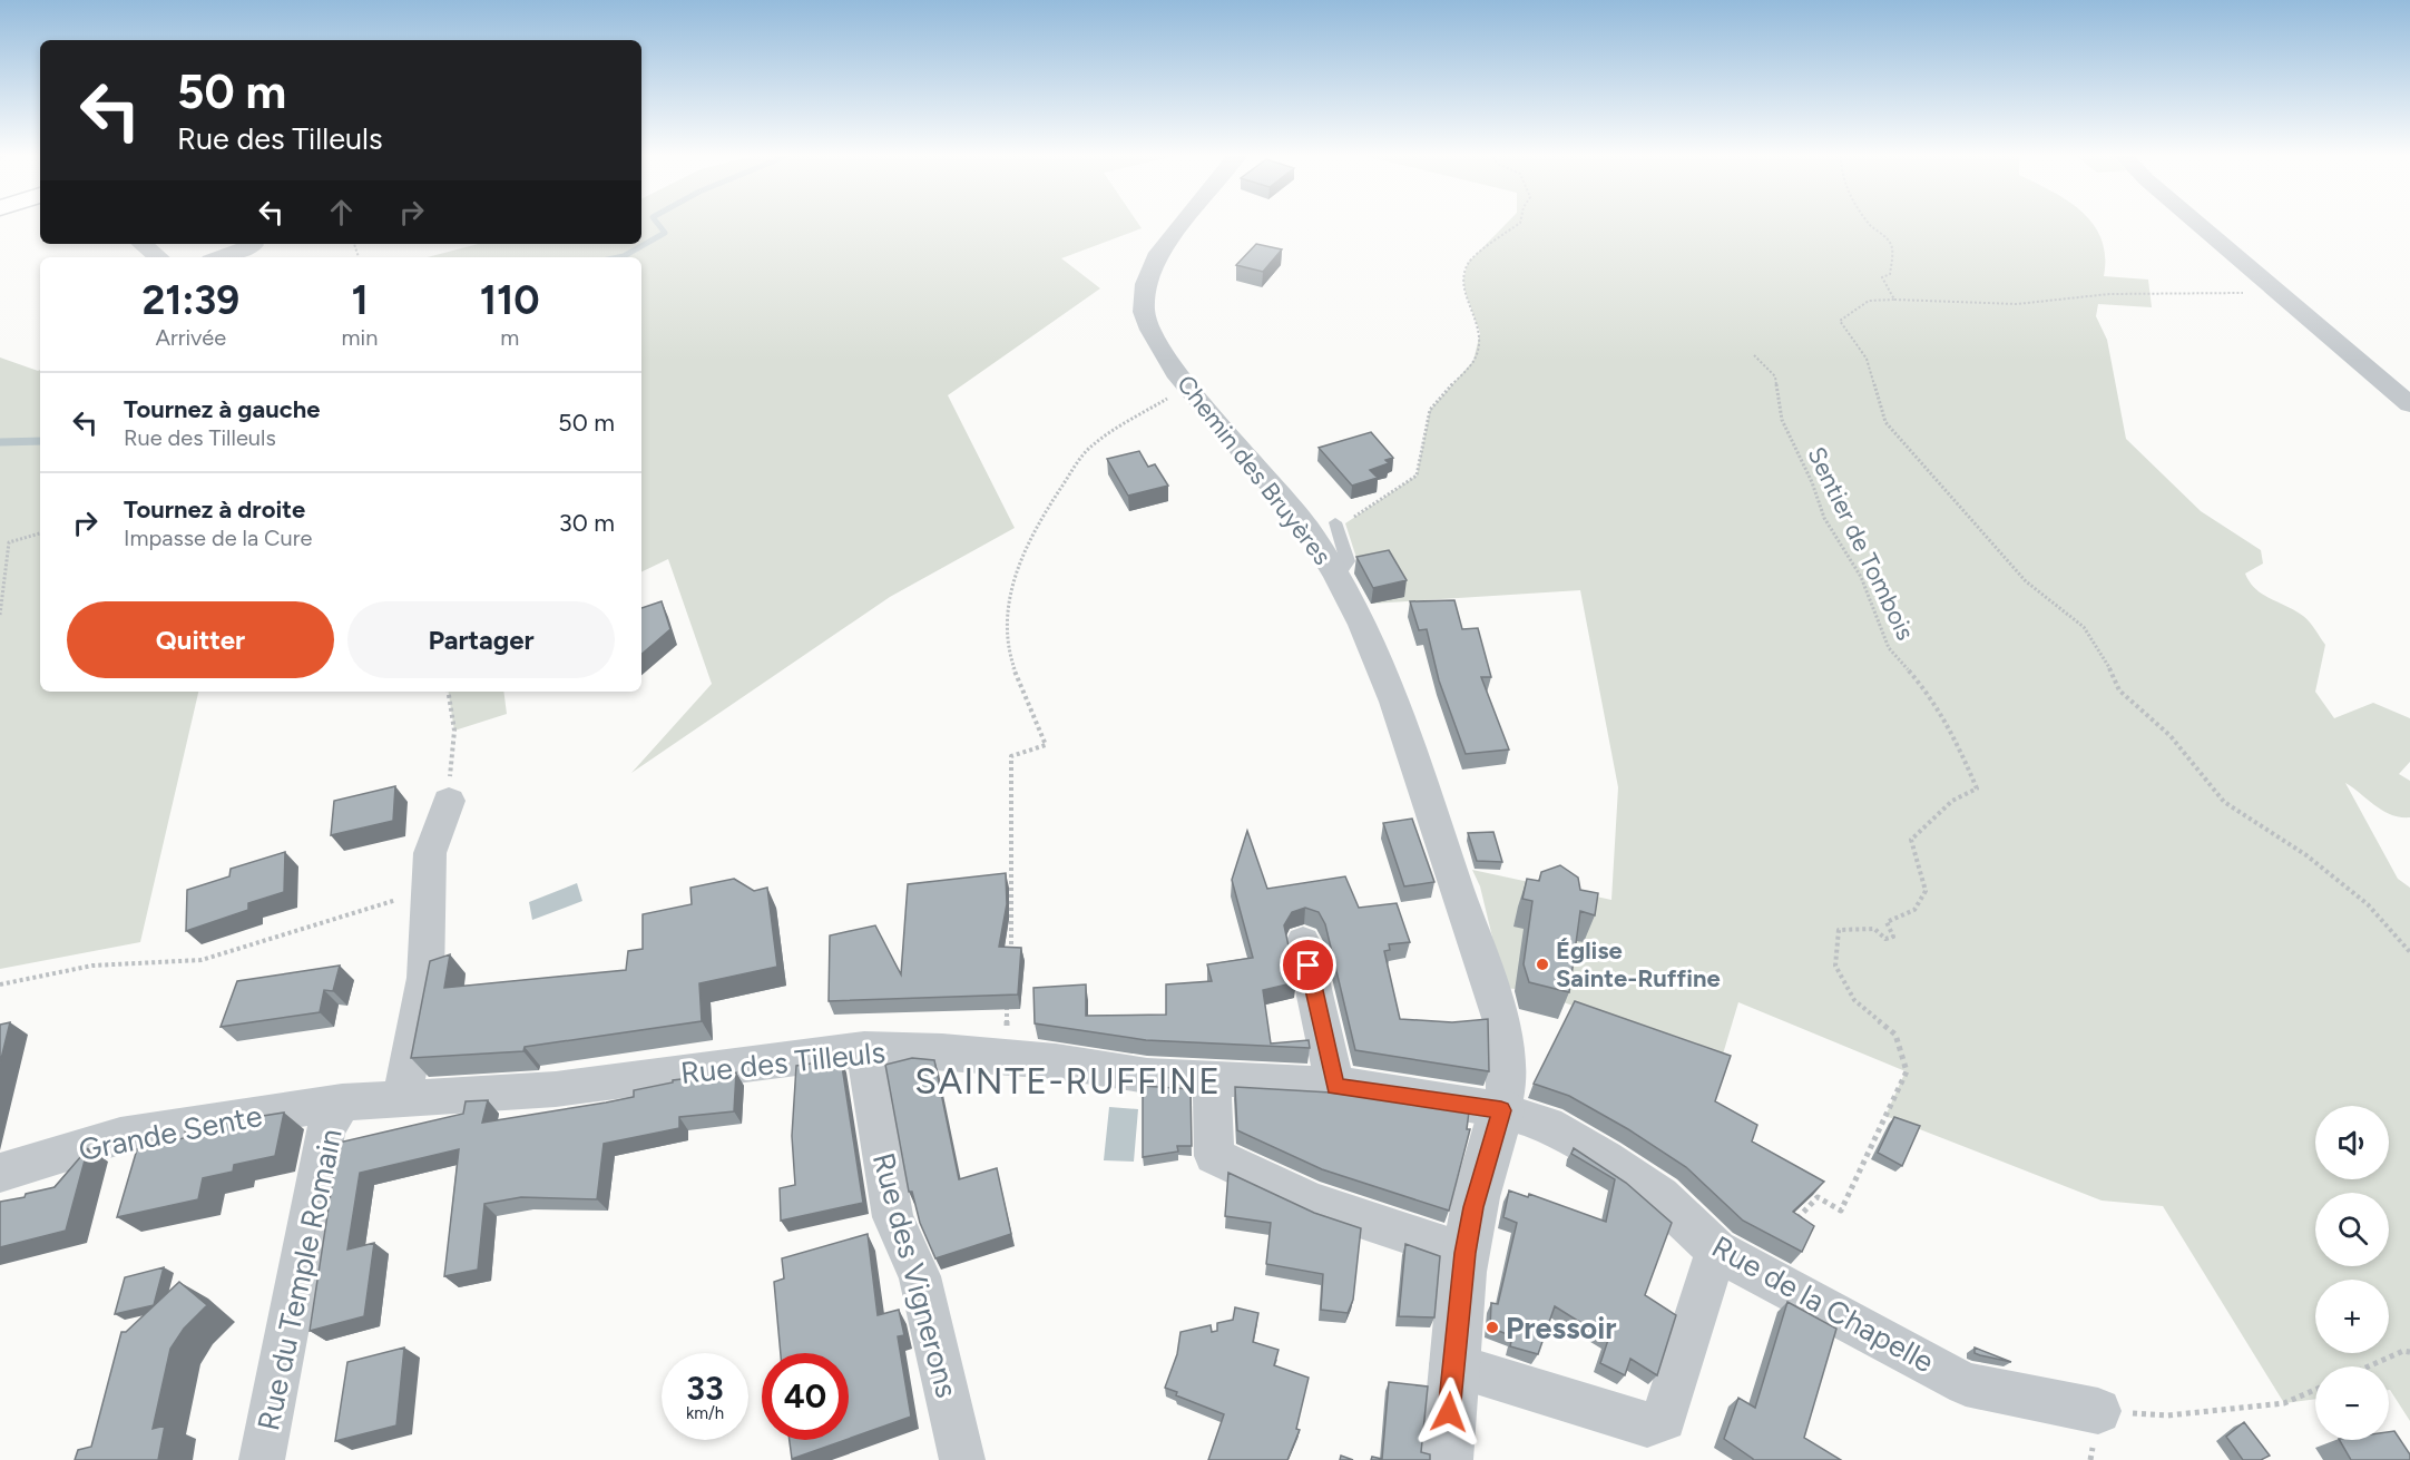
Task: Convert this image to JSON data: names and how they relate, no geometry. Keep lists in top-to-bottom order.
{
  "streets": {
    "street": [
      "Chemin des Bruyères",
      "Rue des Tilleuls",
      "Grande Sente",
      "Rue des Vignerons",
      "Rue du Temple Romain",
      "Rue de la Chapelle"
    ],
    "path": ["Sentier de Tombois"]
  },
  "crossings": [
    ["Chemin des Bruyères", "Rue des Tilleuls"],
    ["Chemin des Bruyères", "Rue de la Chapelle"],
    ["Rue des Tilleuls", "Grande Sente"],
    ["Rue des Tilleuls", "Rue des Vignerons"],
    ["Rue des Tilleuls", "Rue du Temple Romain"],
    ["Rue des Tilleuls", "Rue de la Chapelle"],
    ["Grande Sente", "Rue du Temple Romain"]
  ],
  "districts": ["SAINTE-RUFFINE"],
  "places": ["Église Sainte-Ruffine", "Pressoir"],
  "page": {
    "turn": ["50 m", "Rue des Tilleuls"],
    "eta": [
      "21:39",
      "Arrivée",
      "1",
      "min",
      "110",
      "m"
    ],
    "list": [
      {
        "name": "Tournez à gauche",
        "note": "Rue des Tilleuls",
        "value": "50 m"
      },
      {
        "name": "Tournez à droite",
        "note": "Impasse de la Cure",
        "value": "30 m"
      }
    ],
    "buttons": ["Quitter", "Partager"],
    "map_buttons": ["+", "−"],
    "speed": "33 km/h",
    "limit": "40"
  }
}
